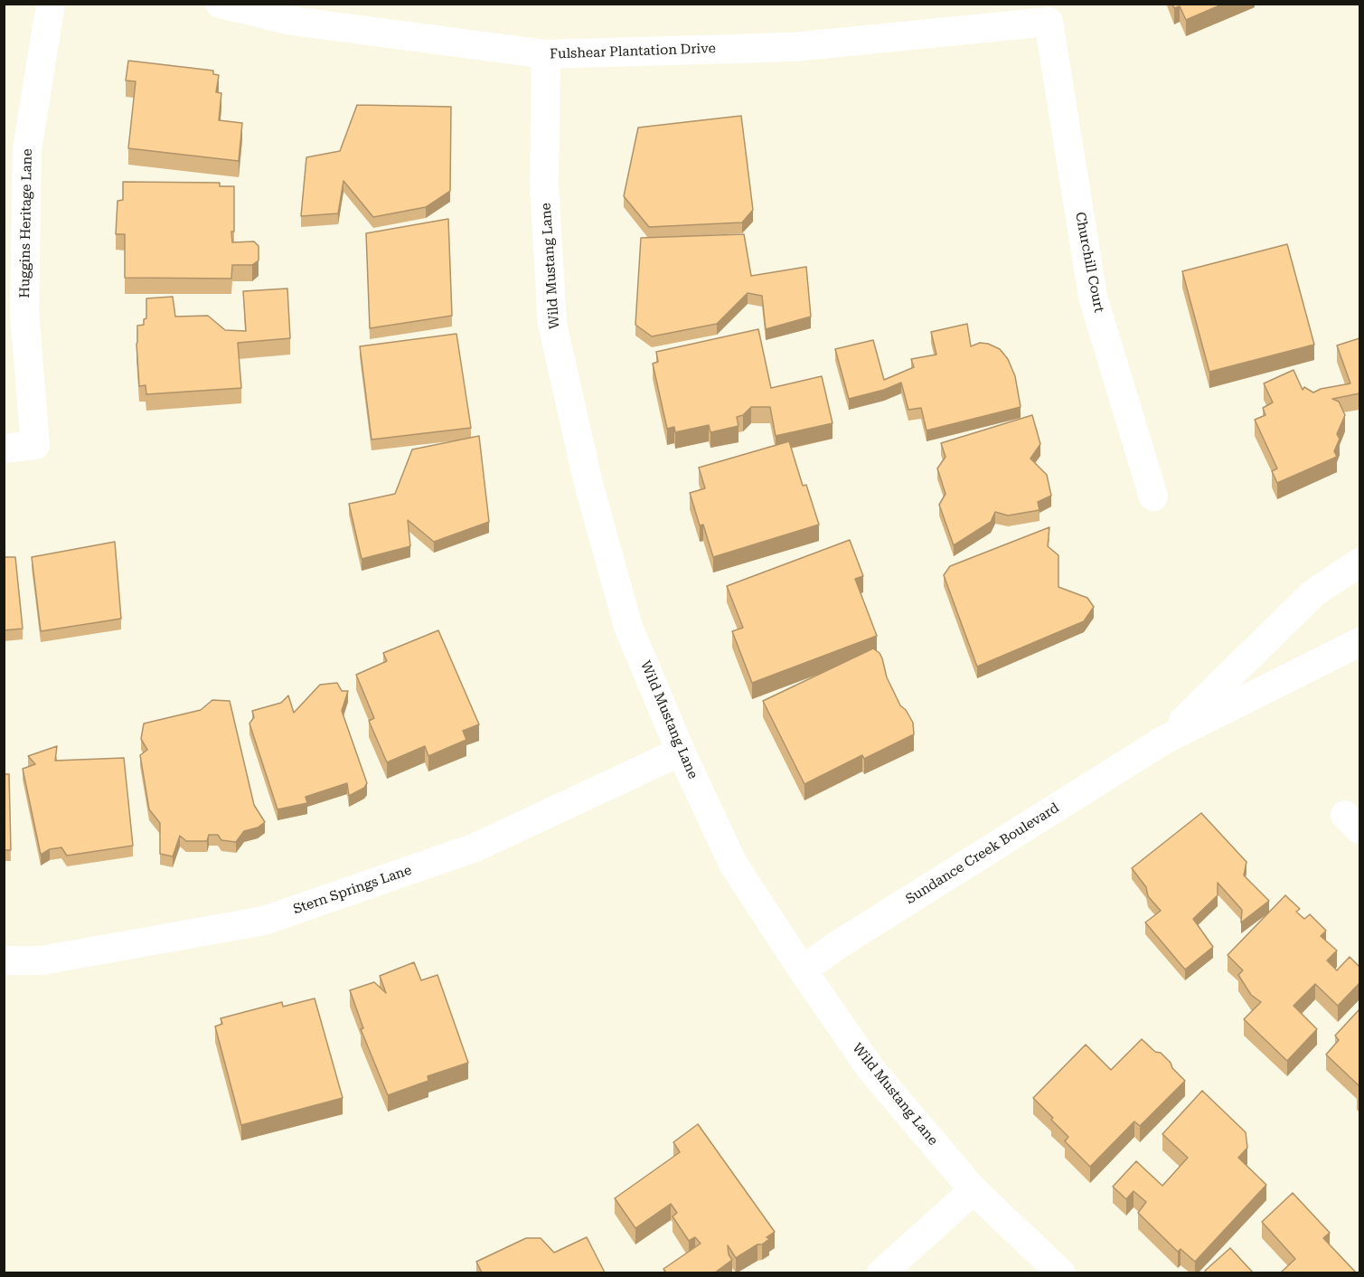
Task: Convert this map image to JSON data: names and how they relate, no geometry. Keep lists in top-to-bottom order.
{
  "streets": {
    "street": [
      "Fulshear Plantation Drive",
      "Huggins Heritage Lane",
      "Churchill Court",
      "Wild Mustang Lane",
      "Sundance Creek Boulevard",
      "Stern Springs Lane"
    ]
  },
  "crossings": [
    ["Fulshear Plantation Drive", "Churchill Court"],
    ["Fulshear Plantation Drive", "Wild Mustang Lane"],
    ["Wild Mustang Lane", "Sundance Creek Boulevard"],
    ["Wild Mustang Lane", "Stern Springs Lane"]
  ]
}
